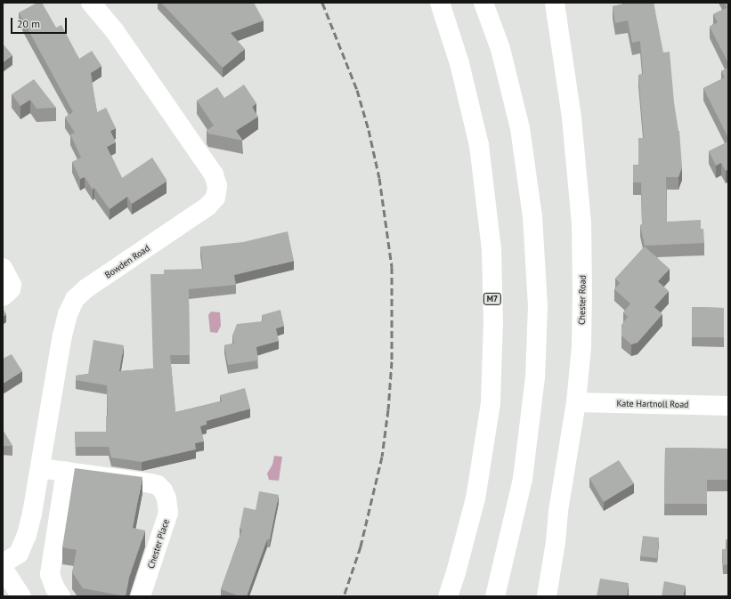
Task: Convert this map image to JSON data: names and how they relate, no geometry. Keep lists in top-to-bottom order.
{
  "streets": {
    "main road": [
      "Bowden Road",
      "M7",
      "Chester Road",
      "Kate Hartnoll Road",
      "Chester Place"
    ]
  },
  "crossings": [
    ["Bowden Road", "Chester Place"],
    ["Chester Road", "Kate Hartnoll Road"]
  ],
  "scale_bar": "20 m"
}
